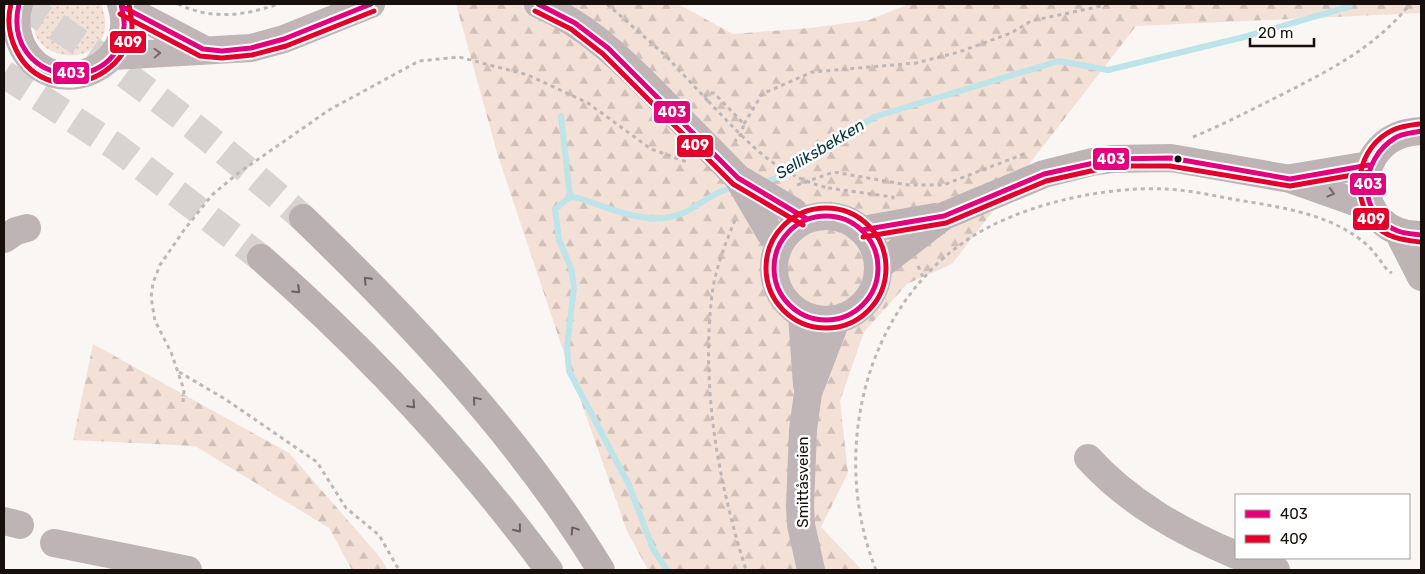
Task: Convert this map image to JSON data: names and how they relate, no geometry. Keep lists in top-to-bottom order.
{
  "streets": {
    "main road": ["Smittåsveien"]
  },
  "water": ["Selliksbekken"],
  "lines": ["transit line 403", "transit line 409"],
  "legend": ["403", "409"],
  "scale_bar": "20 m"
}
